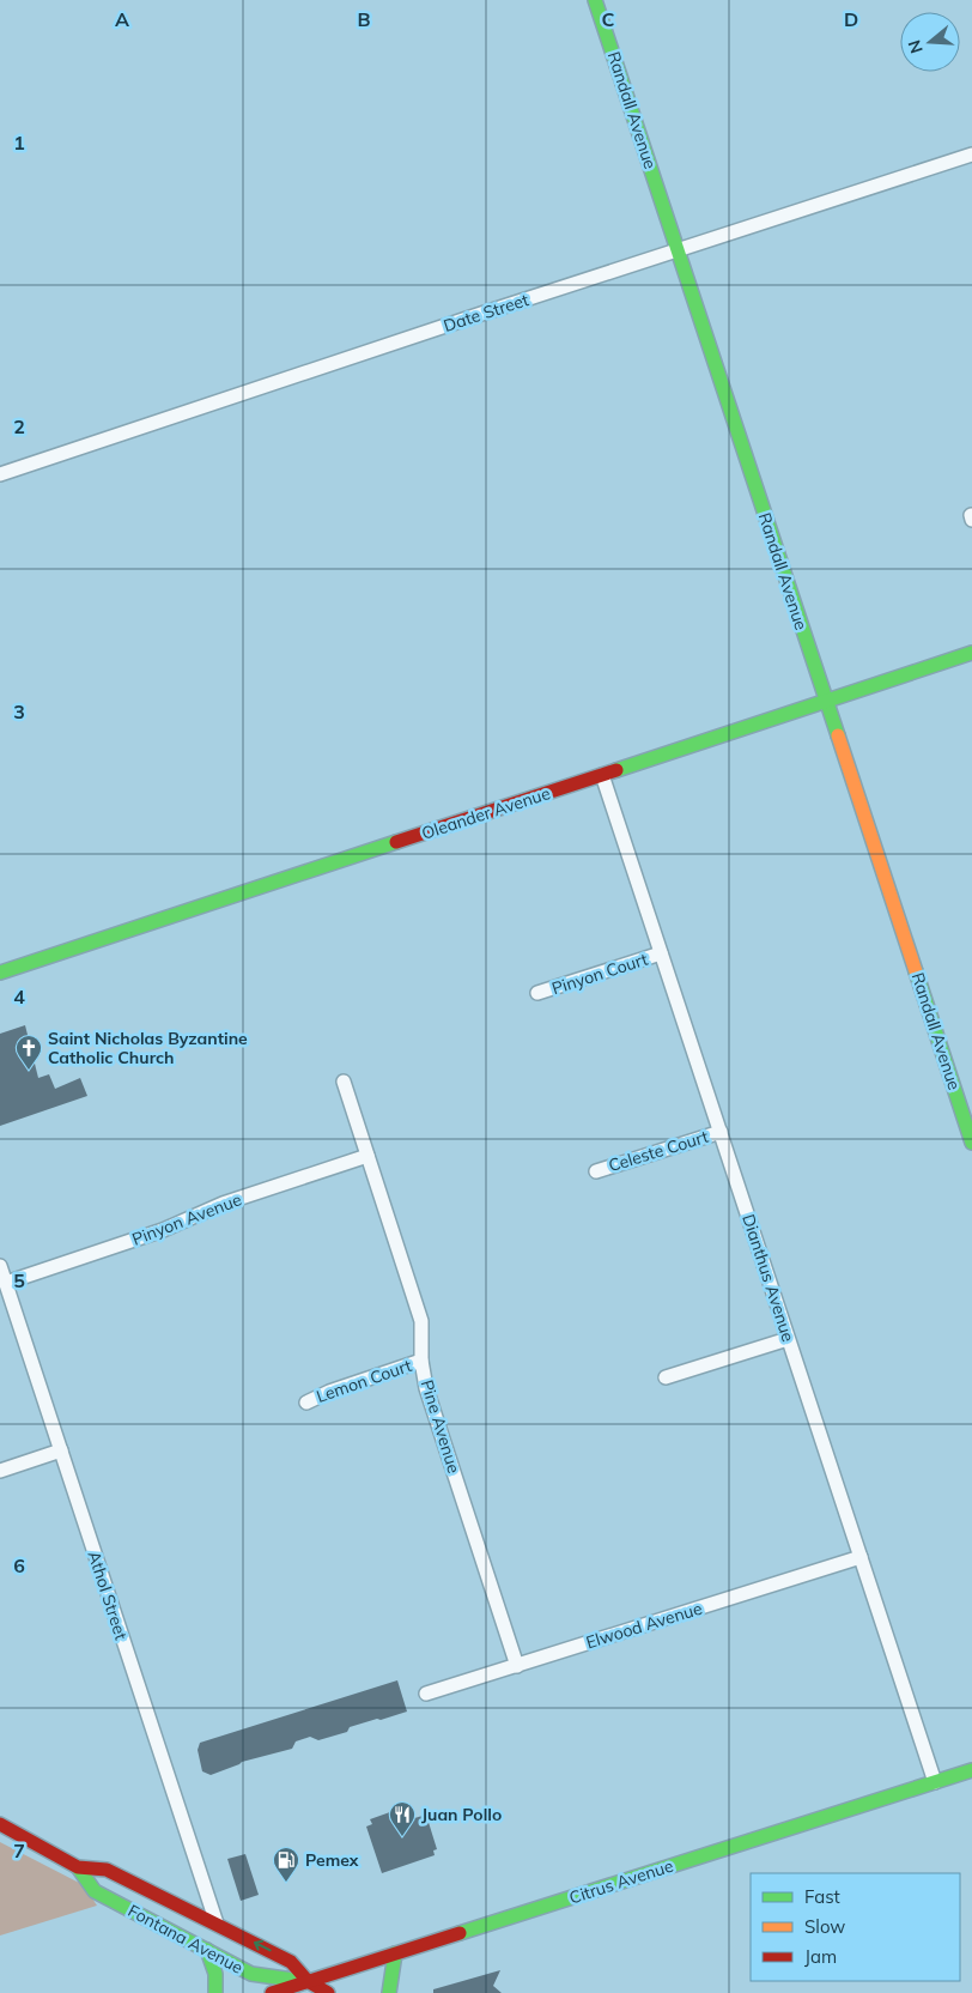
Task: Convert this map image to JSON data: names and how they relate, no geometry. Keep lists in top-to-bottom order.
{
  "streets": {
    "street": [
      "Randall Avenue",
      "Date Street",
      "Oleander Avenue",
      "Pinyon Court",
      "Celeste Court",
      "Pinyon Avenue",
      "Dianthus Avenue",
      "Lemon Court",
      "Pine Avenue",
      "Athol Street",
      "Elwood Avenue",
      "Citrus Avenue",
      "Fontana Avenue"
    ]
  },
  "crossings": [
    ["Randall Avenue", "Date Street"],
    ["Randall Avenue", "Oleander Avenue"],
    ["Oleander Avenue", "Dianthus Avenue"],
    ["Pinyon Court", "Dianthus Avenue"],
    ["Celeste Court", "Dianthus Avenue"],
    ["Pinyon Avenue", "Pine Avenue"],
    ["Pinyon Avenue", "Athol Street"],
    ["Dianthus Avenue", "Elwood Avenue"],
    ["Dianthus Avenue", "Citrus Avenue"],
    ["Lemon Court", "Pine Avenue"],
    ["Pine Avenue", "Elwood Avenue"],
    ["Athol Street", "Fontana Avenue"],
    ["Citrus Avenue", "Fontana Avenue"]
  ],
  "places": {
    "church": ["Saint Nicholas Byzantine Catholic Church"],
    "restaurant": ["Juan Pollo"],
    "fuel station": ["Pemex"]
  },
  "legend": ["Fast", "Slow", "Jam"],
  "north": "left",
  "grid": {
    "columns": [
      "A",
      "B",
      "C",
      "D"
    ],
    "rows": [
      "1",
      "2",
      "3",
      "4",
      "5",
      "6",
      "7"
    ]
  }
}
